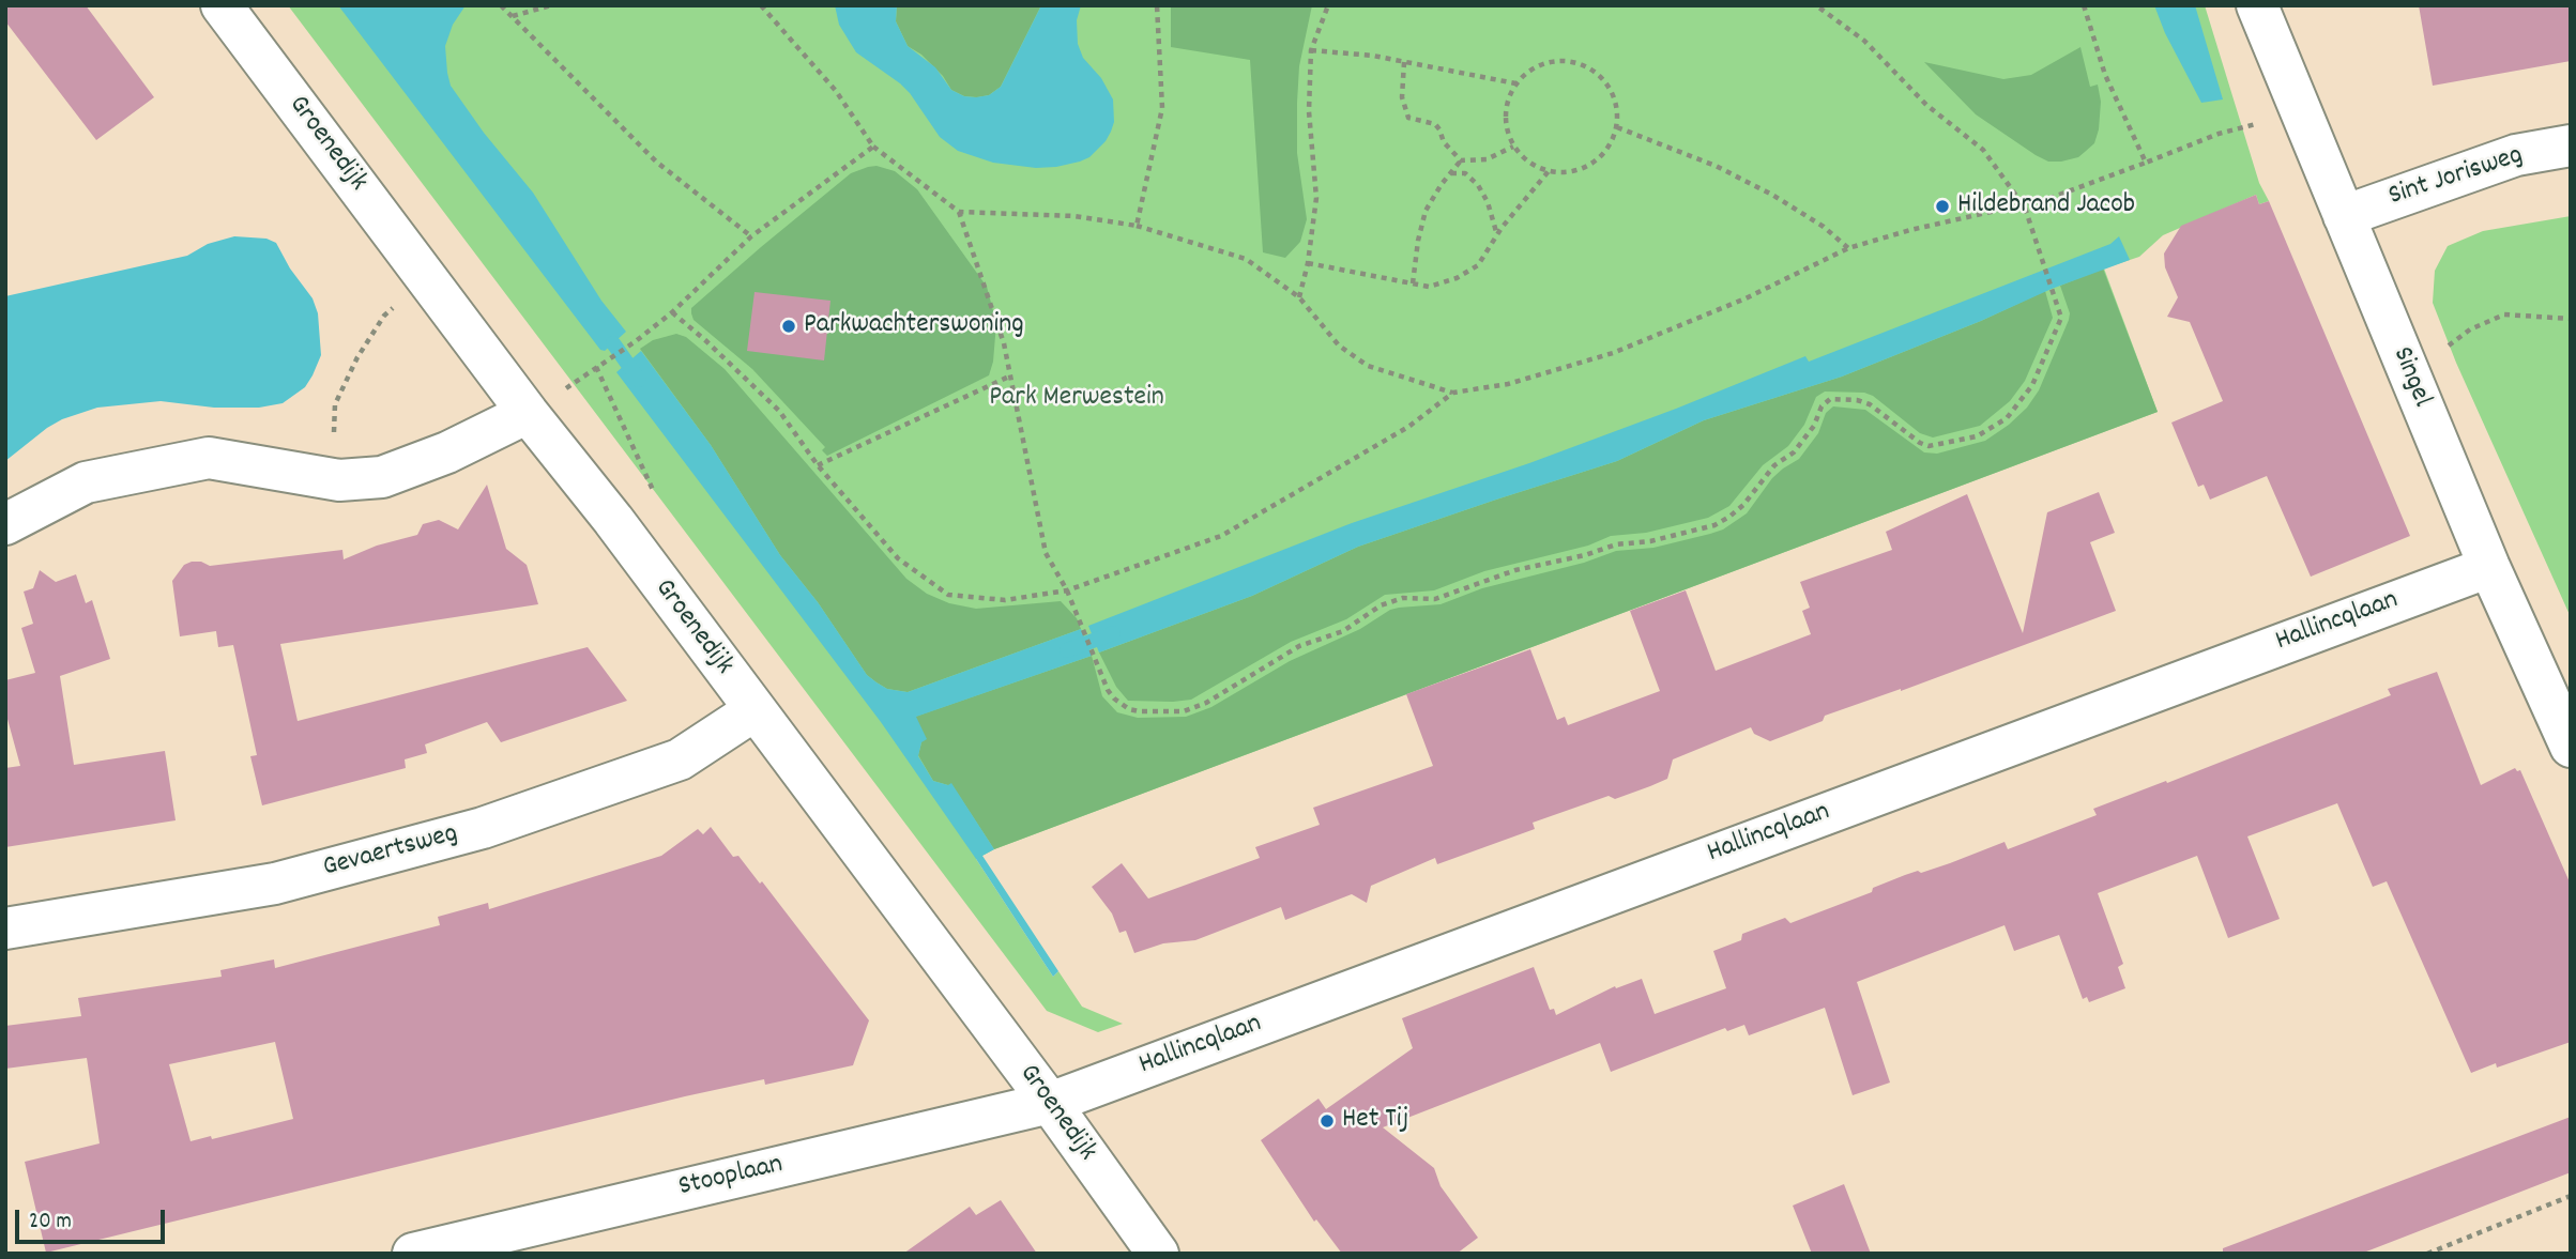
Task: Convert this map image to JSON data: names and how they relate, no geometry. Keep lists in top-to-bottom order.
{
  "streets": {
    "street": [
      "Groenedijk",
      "Sint Jorisweg",
      "Singel",
      "Hallincqlaan",
      "Gevaertsweg",
      "Stooplaan"
    ]
  },
  "crossings": [
    ["Groenedijk", "Hallincqlaan"],
    ["Groenedijk", "Gevaertsweg"],
    ["Groenedijk", "Stooplaan"],
    ["Sint Jorisweg", "Singel"],
    ["Singel", "Hallincqlaan"],
    ["Hallincqlaan", "Stooplaan"]
  ],
  "parks": ["Park Merwestein"],
  "places": ["Hildebrand Jacob", "Parkwachterswoning", "Het Tij"],
  "scale_bar": "20 m"
}
